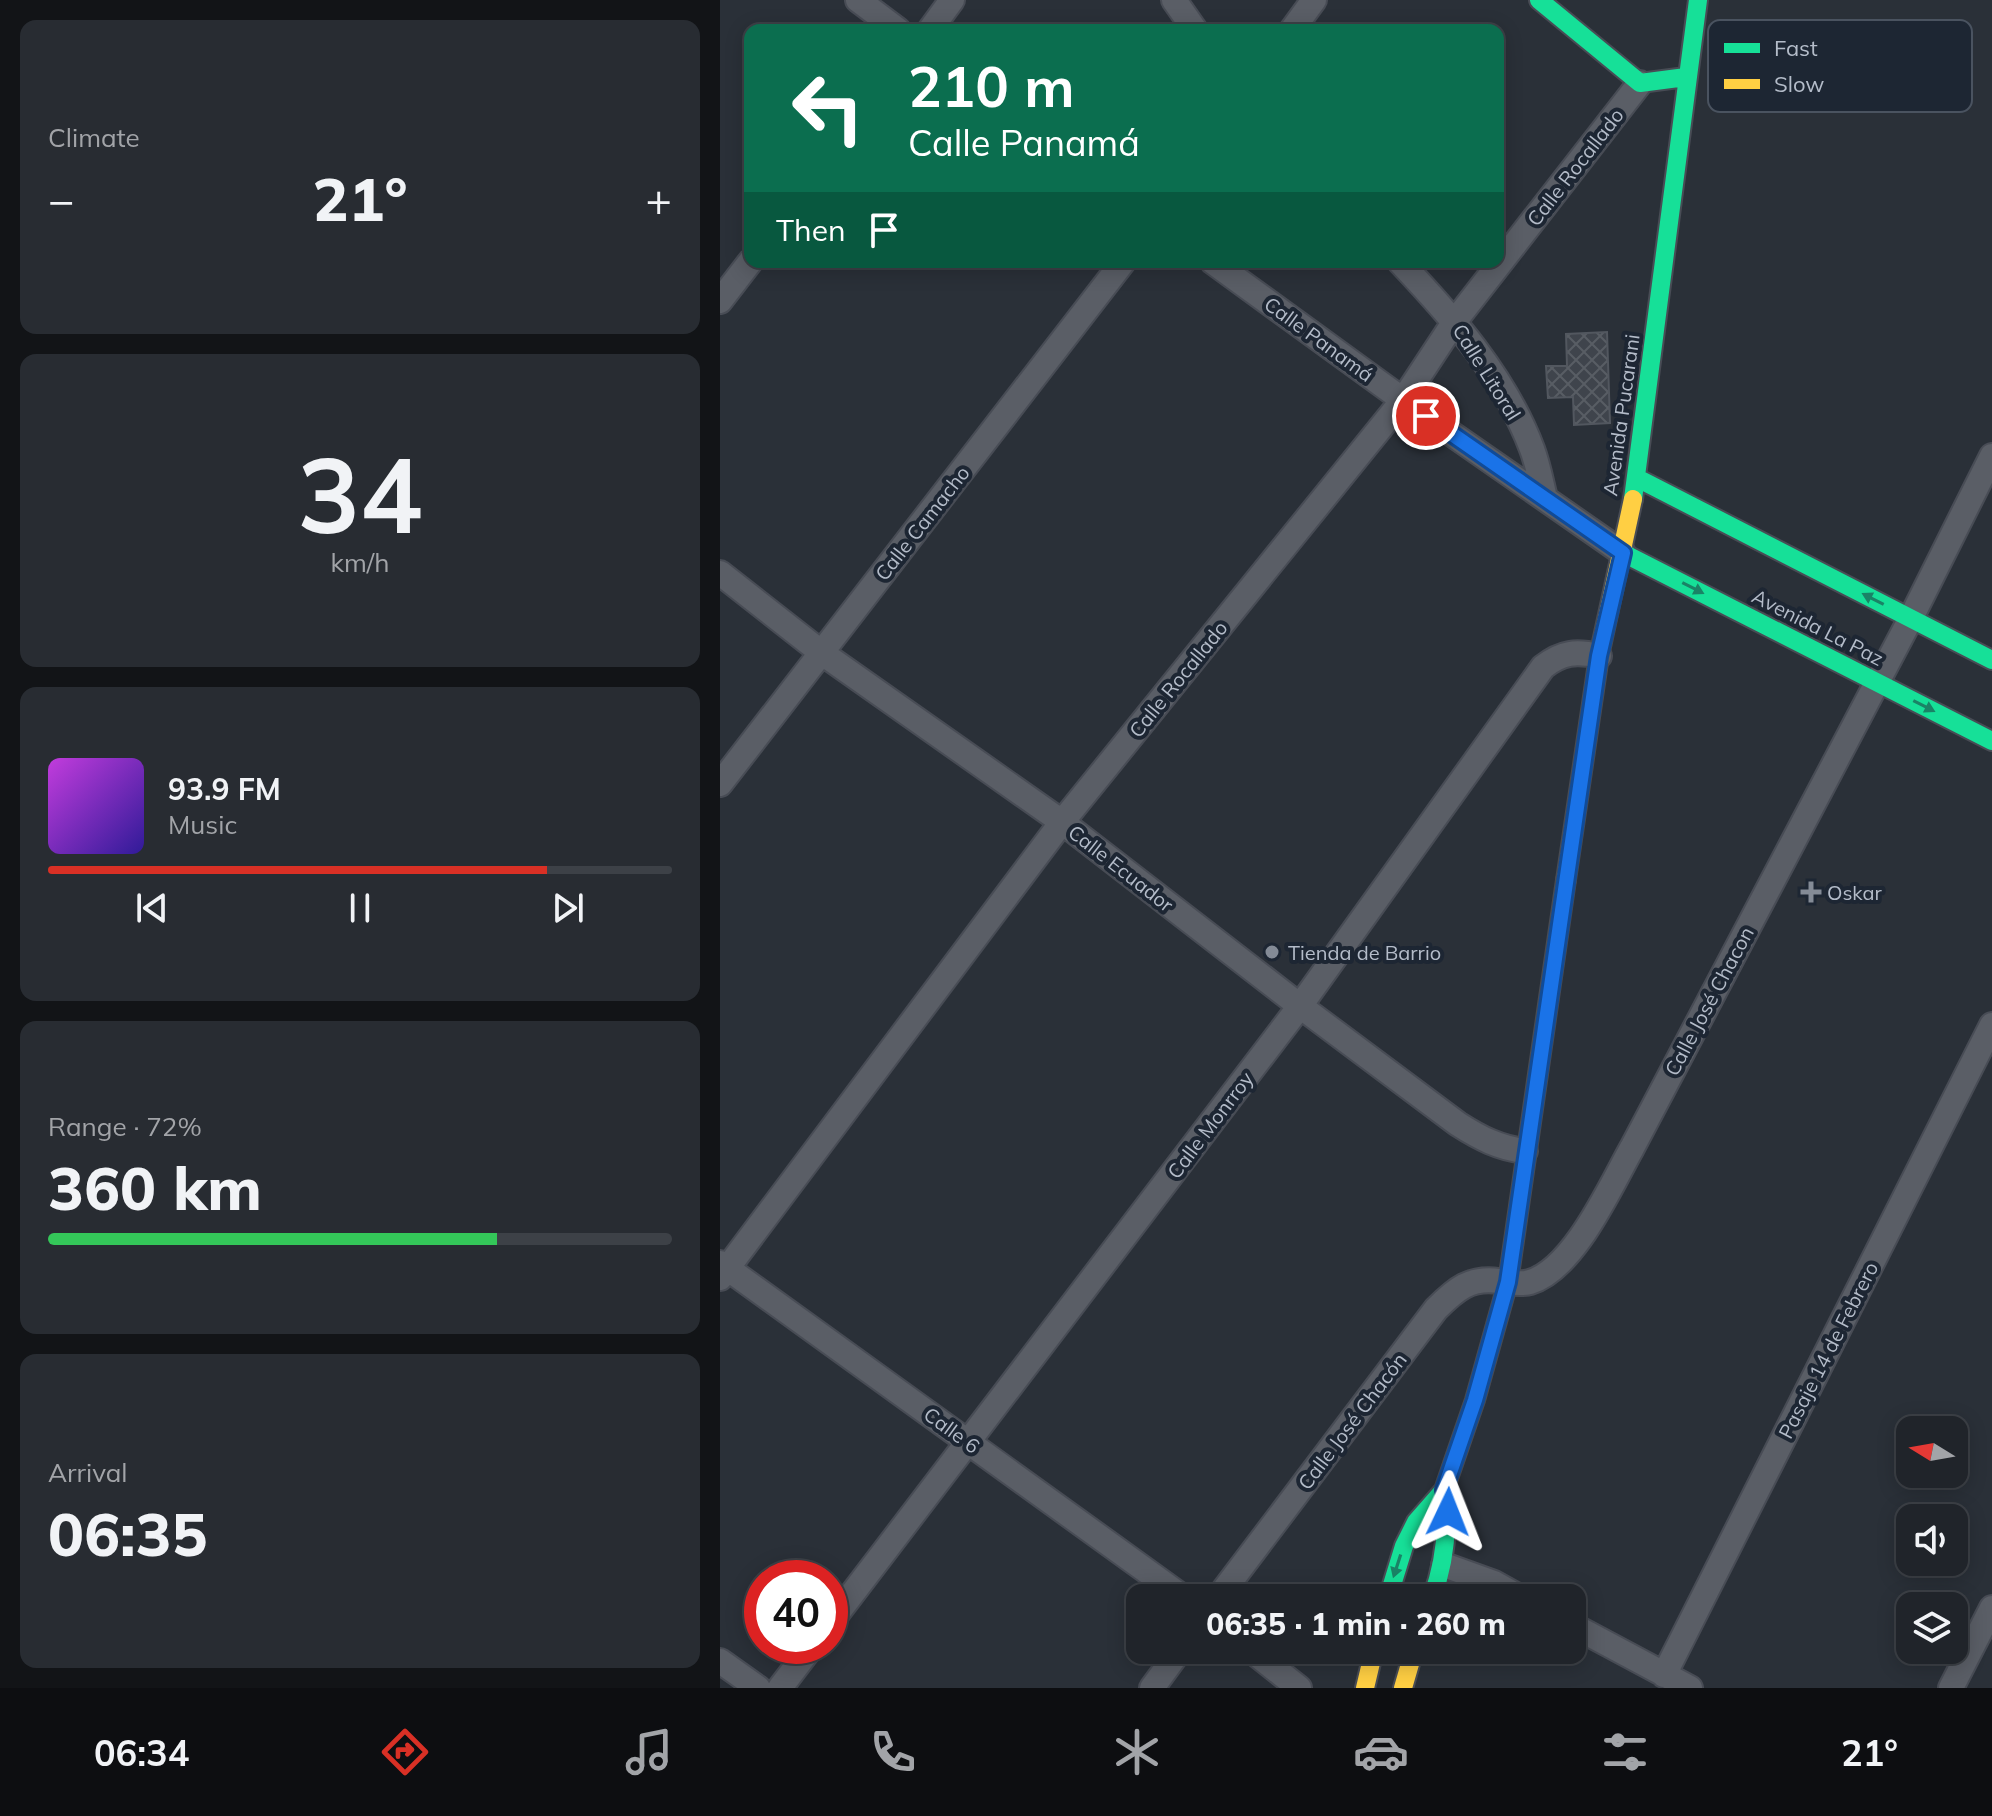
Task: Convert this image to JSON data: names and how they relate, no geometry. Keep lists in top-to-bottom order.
{
  "streets": {
    "street": [
      "Calle Rocallado",
      "Calle Panamá",
      "Calle Litoral",
      "Avenida Pucarani",
      "Calle Camacho",
      "Avenida La Paz",
      "Calle Ecuador",
      "Calle José Chacon",
      "Calle Monrroy",
      "Pasaje 14 de Febrero",
      "Calle José Chacón",
      "Calle 6"
    ]
  },
  "crossings": [
    ["Calle Rocallado", "Calle Panamá"],
    ["Calle Rocallado", "Calle Litoral"],
    ["Calle Rocallado", "Calle Ecuador"],
    ["Calle Rocallado", "Calle 6"],
    ["Calle Panamá", "Calle Litoral"],
    ["Calle Panamá", "Avenida Pucarani"],
    ["Calle Panamá", "Avenida La Paz"],
    ["Avenida Pucarani", "Avenida La Paz"],
    ["Avenida Pucarani", "Calle Ecuador"],
    ["Avenida Pucarani", "Calle José Chacon"],
    ["Avenida Pucarani", "Calle Monrroy"],
    ["Avenida Pucarani", "Calle José Chacón"],
    ["Calle Camacho", "Calle Ecuador"],
    ["Avenida La Paz", "Calle José Chacon"],
    ["Calle Ecuador", "Calle Monrroy"],
    ["Calle José Chacon", "Calle José Chacón"],
    ["Calle Monrroy", "Calle 6"]
  ],
  "places": {
    "health": ["Oskar"],
    "other": ["Tienda de Barrio"]
  },
  "legend": ["Fast", "Slow"],
  "north": "left",
  "page": {
    "tile": [
      "Climate",
      ["34", "km/h"],
      ["Range · 72%", "360 km"],
      ["Arrival", "06:35"]
    ],
    "turn": ["210 m", "Calle Panamá"],
    "heat": ["−", "21°", "+"],
    "then": "Then",
    "song": ["93.9 FM", "Music"],
    "limit": "40",
    "trip": "06:35 · 1 min · 260 m",
    "tabs": ["06:34", "21°"]
  }
}
